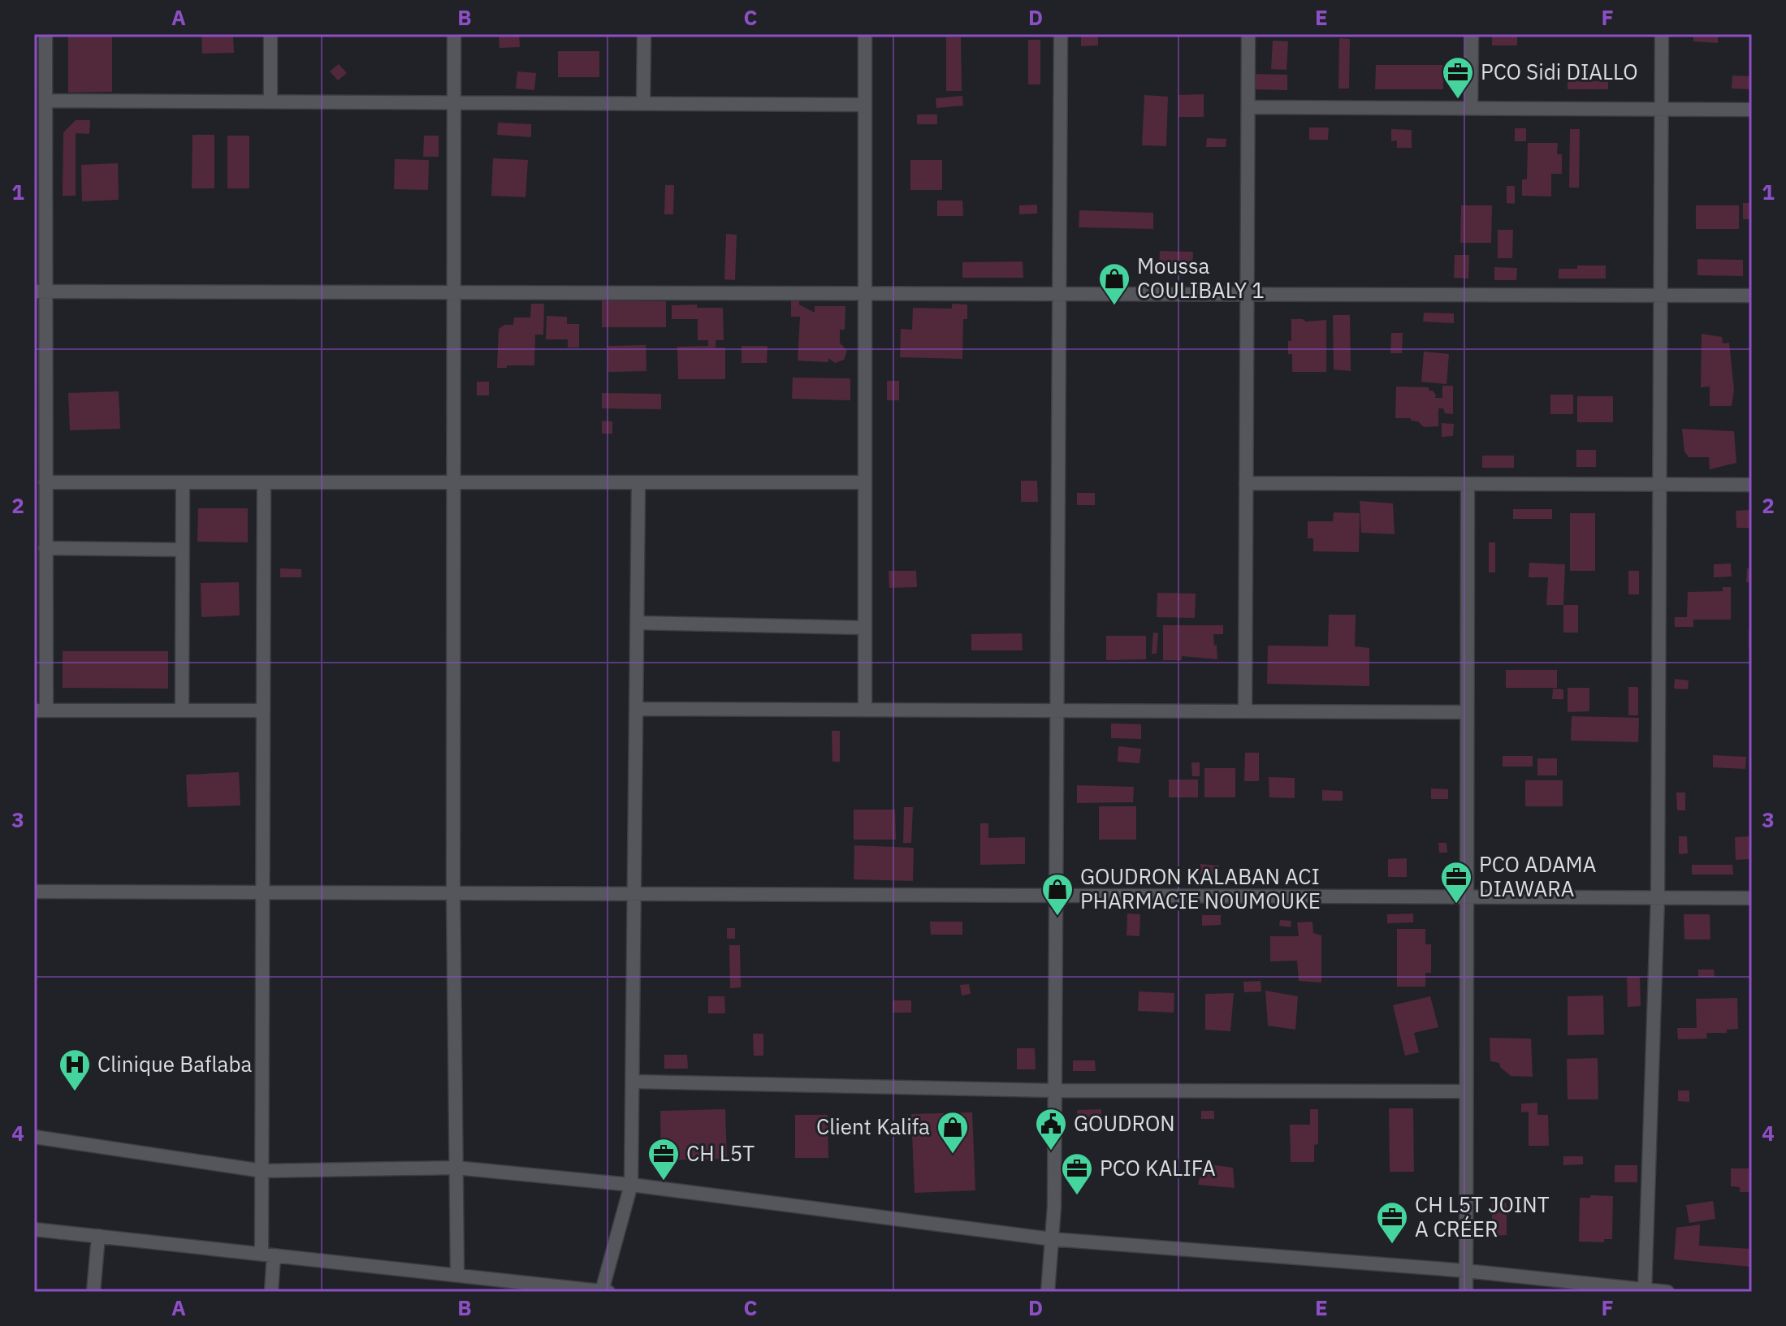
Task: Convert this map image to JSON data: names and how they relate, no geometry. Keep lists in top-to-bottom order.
{
  "places": {
    "office": [
      "PCO Sidi DIALLO",
      "PCO ADAMA DIAWARA",
      "CH L5T",
      "PCO KALIFA",
      "CH L5T JOINT A CRÉER"
    ],
    "shop": ["Moussa COULIBALY 1", "GOUDRON KALABAN ACI PHARMACIE NOUMOUKE", "Client Kalifa"],
    "hospital": ["Clinique Baflaba"],
    "public building": ["GOUDRON"]
  },
  "grid": {
    "columns": [
      "A",
      "B",
      "C",
      "D",
      "E",
      "F"
    ],
    "rows": [
      "1",
      "2",
      "3",
      "4"
    ]
  }
}
